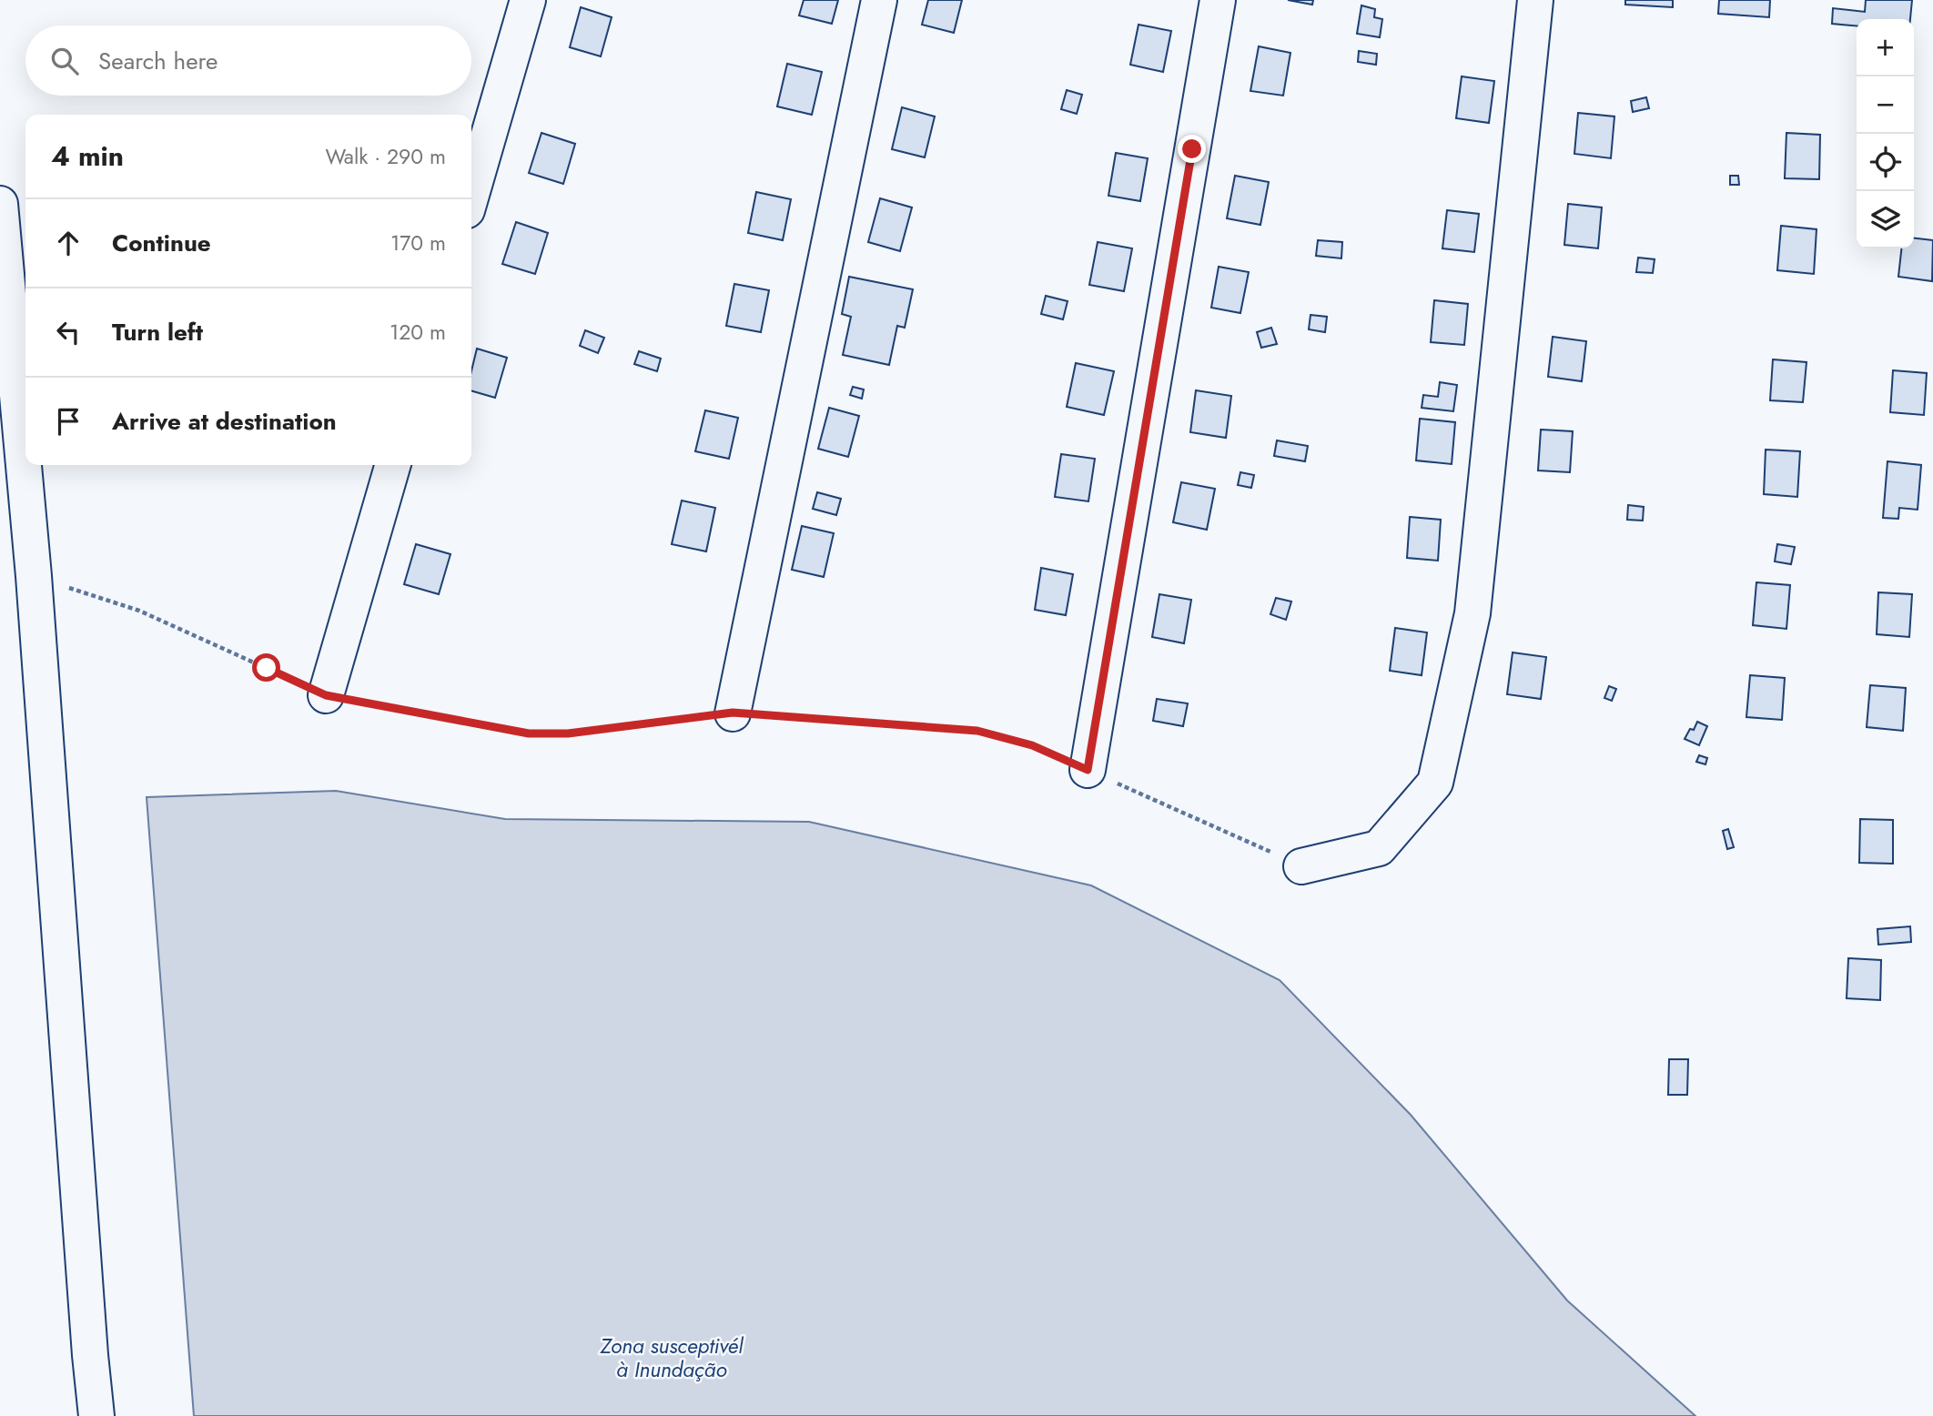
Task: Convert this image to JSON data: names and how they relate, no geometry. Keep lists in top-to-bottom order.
{
  "water": ["Zona susceptivél à Inundação"],
  "page": {
    "map_buttons": ["+", "−"],
    "search": "Search here",
    "heading": ["4 min", "Walk · 290 m"],
    "list": [
      ["Continue", "170 m"],
      ["Turn left", "120 m"],
      "Arrive at destination"
    ]
  }
}
